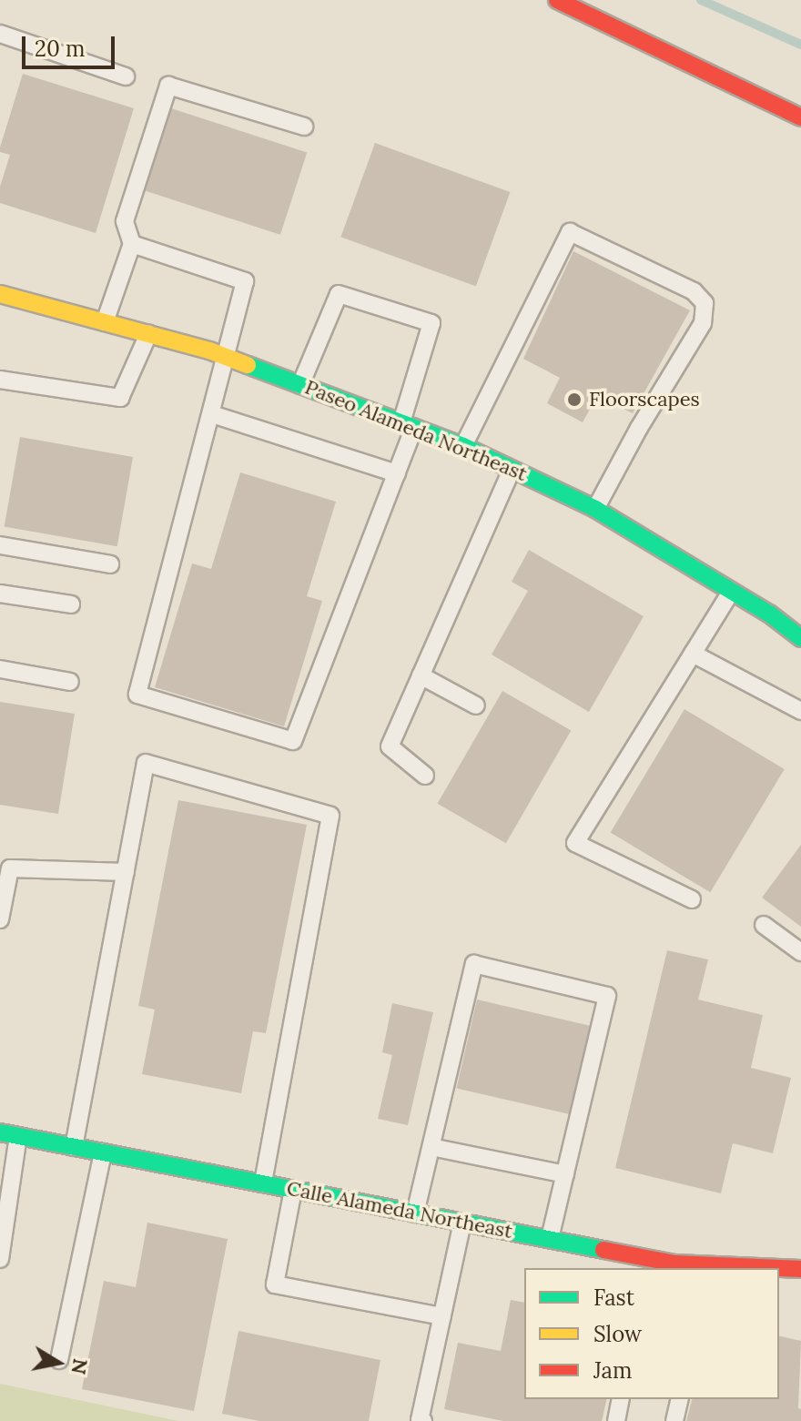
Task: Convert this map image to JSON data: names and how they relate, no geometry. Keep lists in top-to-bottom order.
{
  "streets": {
    "street": ["Paseo Alameda Northeast", "Calle Alameda Northeast"]
  },
  "places": ["Floorscapes"],
  "legend": ["Fast", "Slow", "Jam"],
  "scale_bar": "20 m",
  "north": "right"
}
